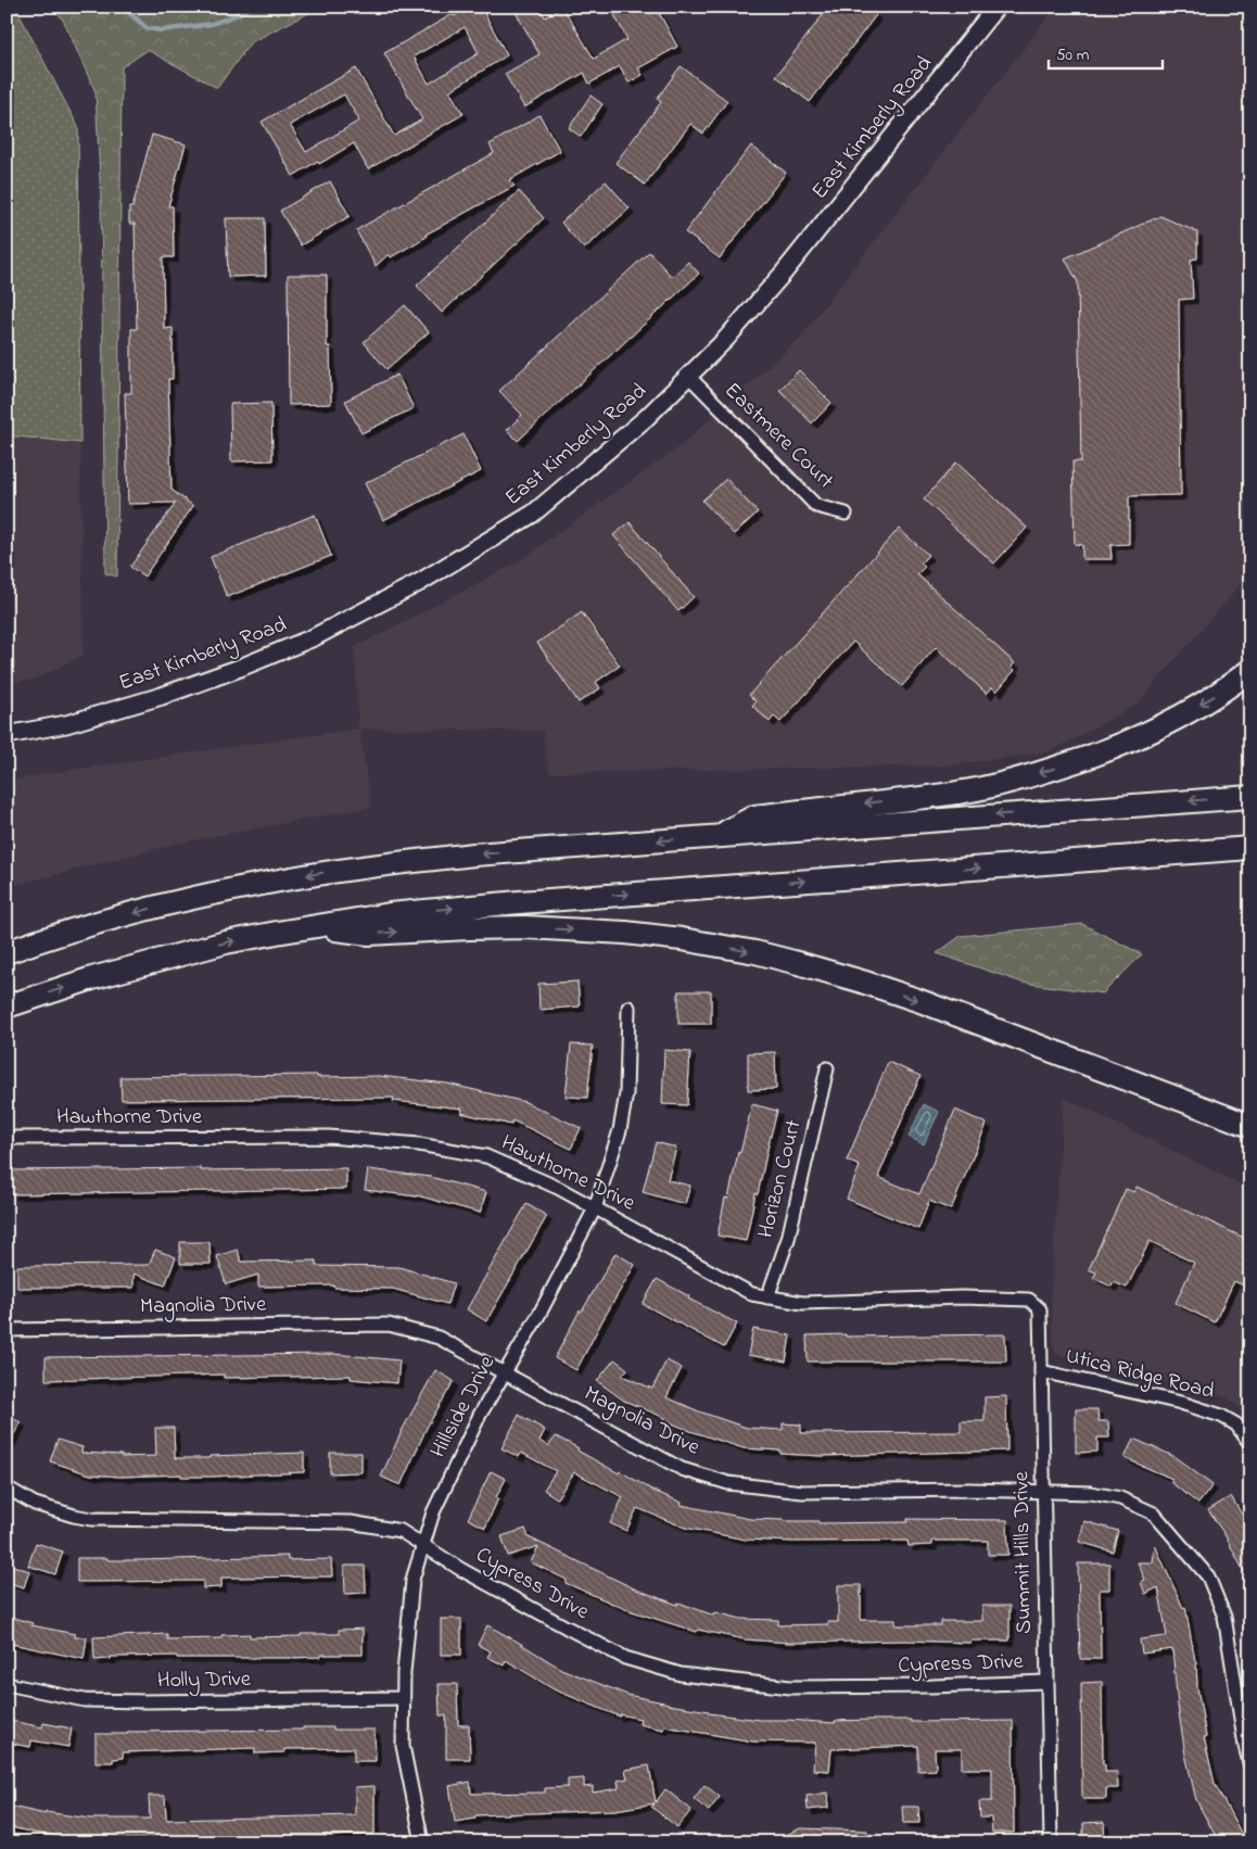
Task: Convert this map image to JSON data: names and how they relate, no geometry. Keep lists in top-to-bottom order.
{
  "streets": {
    "main road": ["East Kimberly Road"],
    "street": [
      "Eastmere Court",
      "Hawthorne Drive",
      "Horizon Court",
      "Magnolia Drive",
      "Utica Ridge Road",
      "Hillside Drive",
      "Summit Hills Drive",
      "Cypress Drive",
      "Holly Drive"
    ]
  },
  "crossings": [
    ["East Kimberly Road", "Eastmere Court"],
    ["Hawthorne Drive", "Horizon Court"],
    ["Hawthorne Drive", "Hillside Drive"],
    ["Hawthorne Drive", "Summit Hills Drive"],
    ["Magnolia Drive", "Hillside Drive"],
    ["Magnolia Drive", "Summit Hills Drive"],
    ["Utica Ridge Road", "Summit Hills Drive"],
    ["Hillside Drive", "Cypress Drive"],
    ["Hillside Drive", "Holly Drive"],
    ["Summit Hills Drive", "Cypress Drive"]
  ],
  "scale_bar": "50 m"
}
